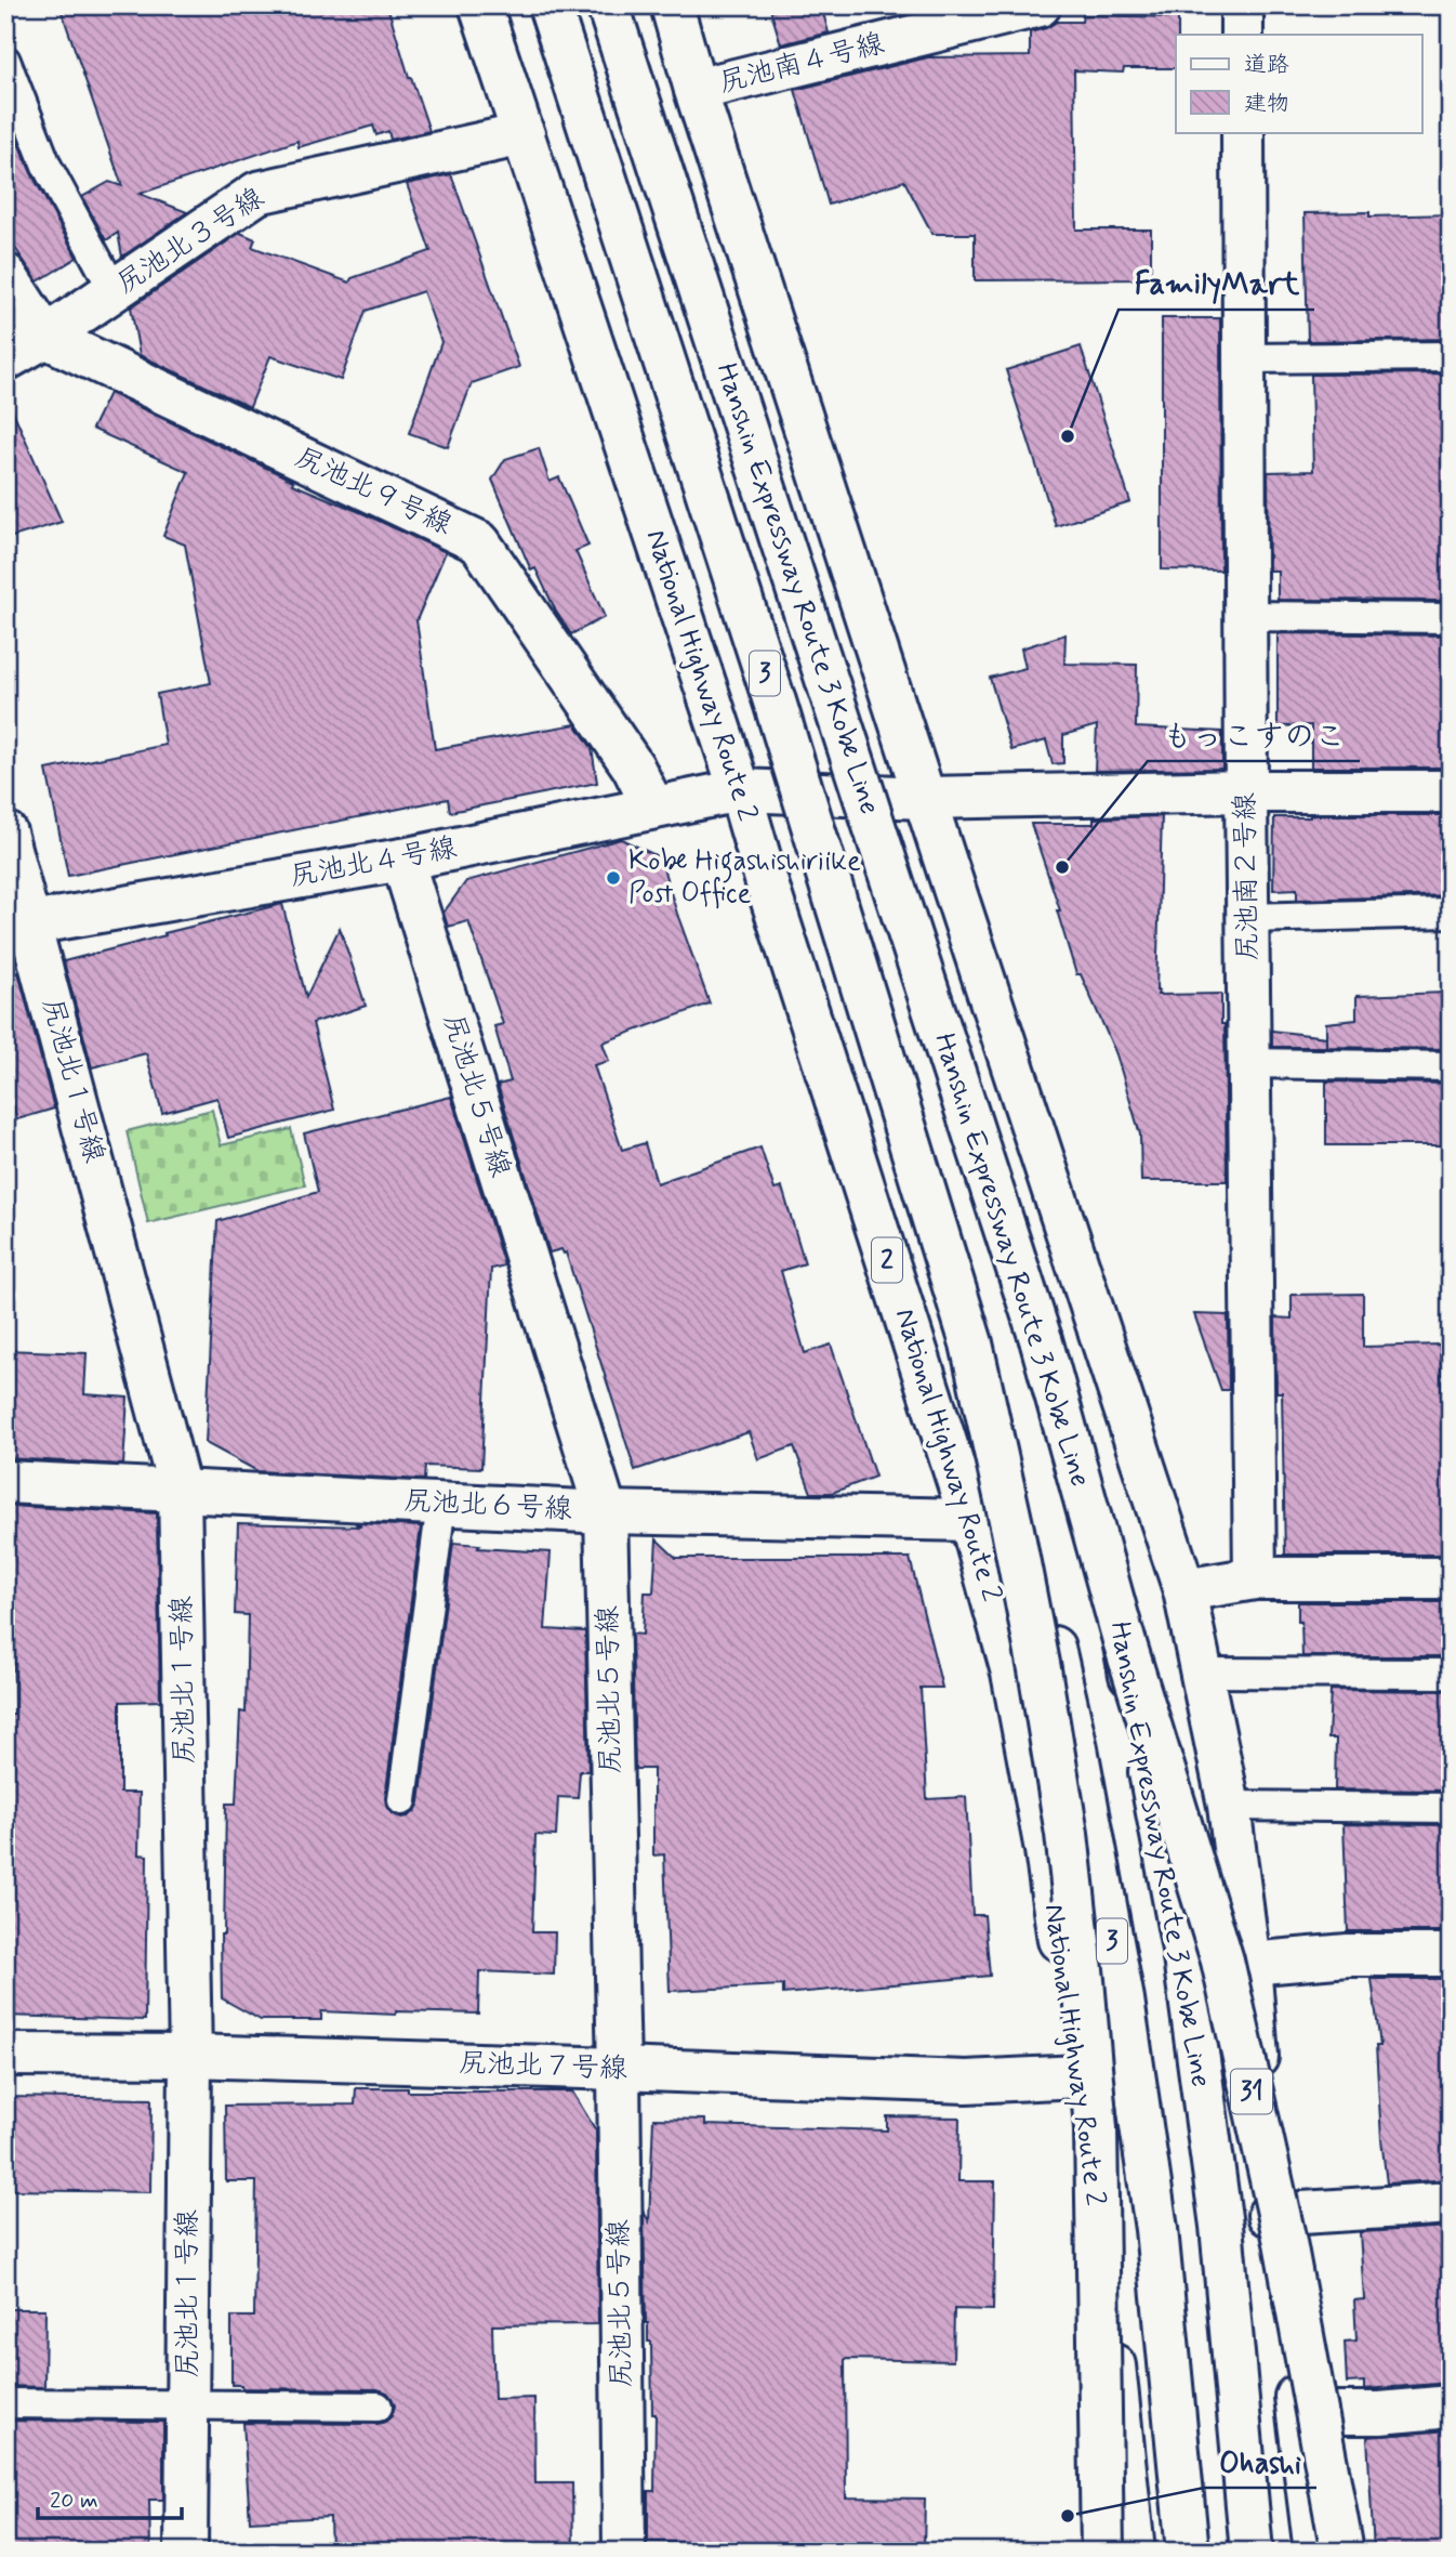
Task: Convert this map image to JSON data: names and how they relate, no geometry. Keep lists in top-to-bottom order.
{
  "streets": {
    "main road": [
      "尻池南４号線",
      "尻池北３号線",
      "尻池北９号線",
      "Hanshin Expressway Route 3 Kobe Line",
      "3",
      "National Highway Route 2",
      "尻池北４号線",
      "尻池南２号線",
      "尻池北１号線",
      "尻池北５号線",
      "2",
      "尻池北６号線",
      "尻池北７号線",
      "31"
    ]
  },
  "crossings": [
    ["尻池北３号線", "尻池北９号線"],
    ["尻池北３号線", "National Highway Route 2"],
    ["尻池北９号線", "尻池北４号線"],
    ["Hanshin Expressway Route 3 Kobe Line", "31"],
    ["National Highway Route 2", "尻池北４号線"],
    ["National Highway Route 2", "尻池北６号線"],
    ["National Highway Route 2", "尻池北７号線"],
    ["尻池北４号線", "尻池南２号線"],
    ["尻池北４号線", "尻池北１号線"],
    ["尻池北４号線", "尻池北５号線"],
    ["尻池北１号線", "尻池北６号線"],
    ["尻池北１号線", "尻池北７号線"],
    ["尻池北５号線", "尻池北６号線"],
    ["尻池北５号線", "尻池北７号線"]
  ],
  "places": [
    "FamilyMart",
    "もっこすのこ",
    "Kobe Higashishiriike Post Office",
    "Ohashi"
  ],
  "legend": ["道路", "建物"],
  "scale_bar": "20 m"
}
